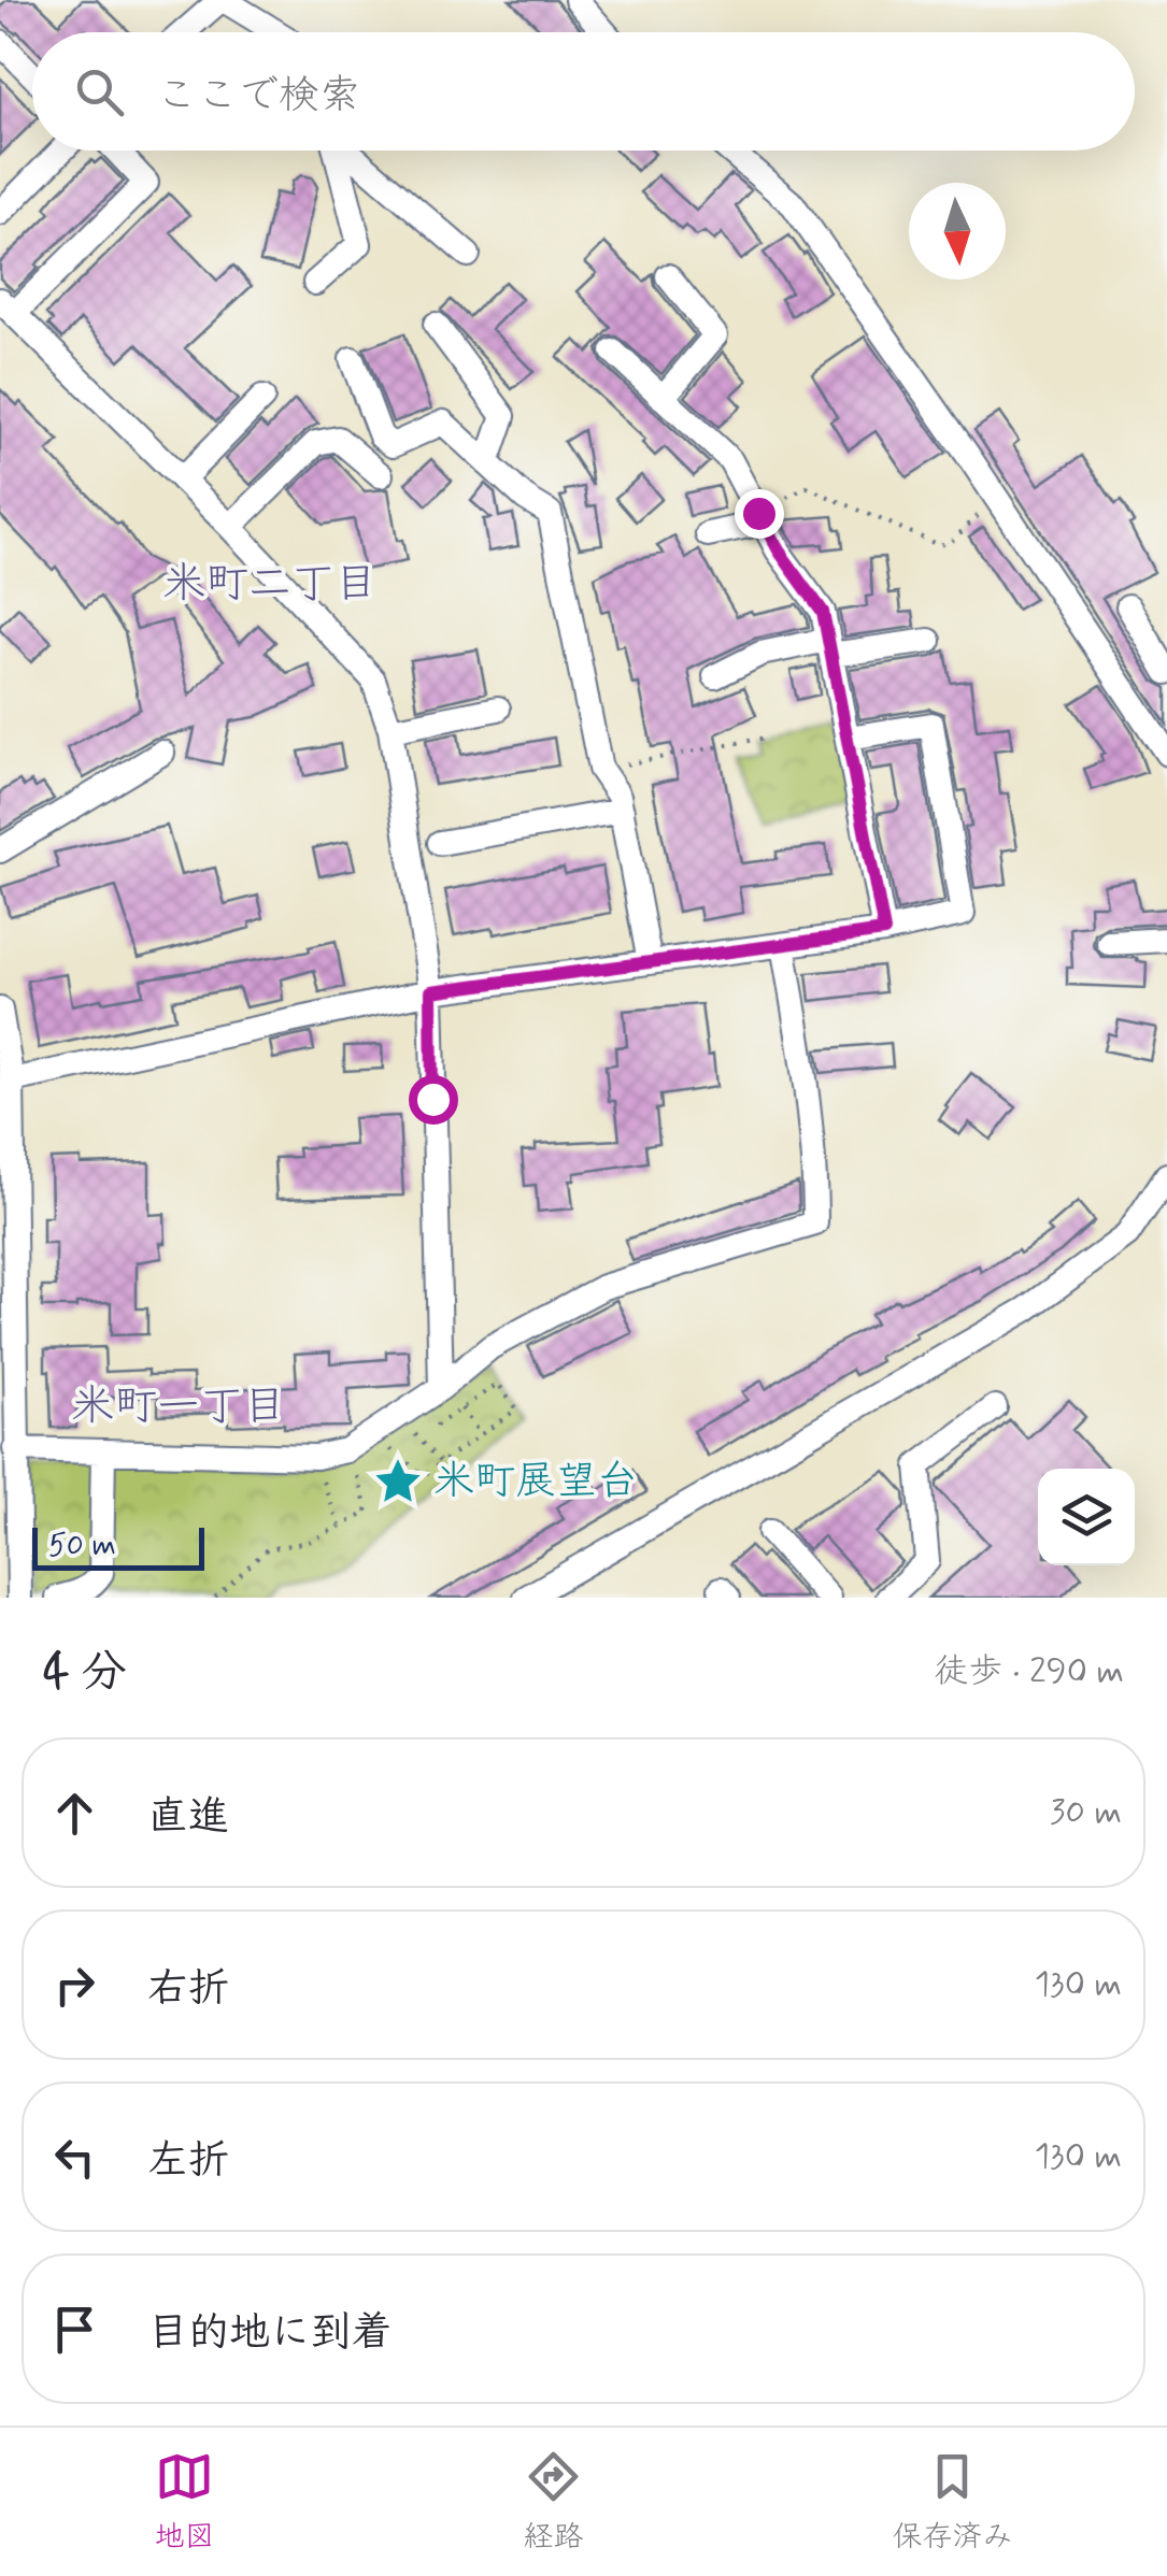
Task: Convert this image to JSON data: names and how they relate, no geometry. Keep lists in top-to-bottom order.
{
  "districts": ["米町二丁目", "米町一丁目"],
  "places": {
    "place": ["米町展望台"]
  },
  "scale_bar": "50 m",
  "north": "bottom",
  "page": {
    "search": "ここで検索",
    "scale": "50 m",
    "heading": ["4 分", "徒歩 · 290 m"],
    "list": [
      ["直進", "30 m"],
      ["右折", "130 m"],
      ["左折", "130 m"],
      "目的地に到着"
    ],
    "nav": ["地図", "経路", "保存済み"]
  }
}
